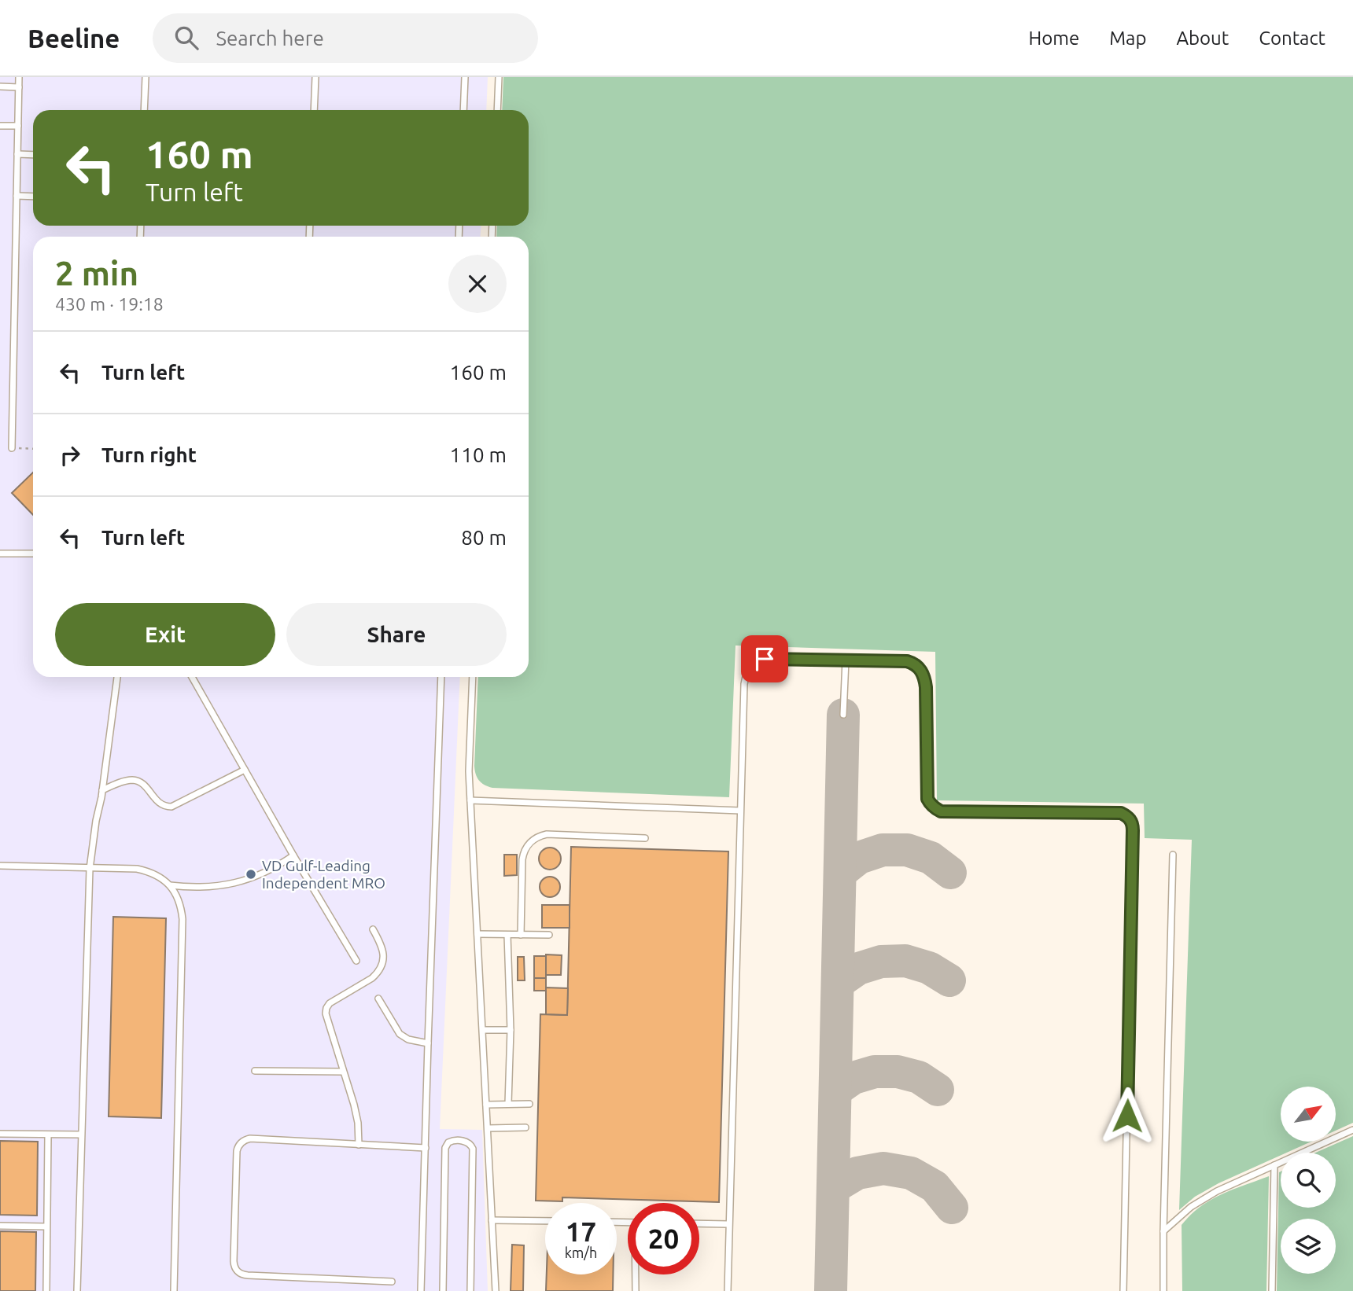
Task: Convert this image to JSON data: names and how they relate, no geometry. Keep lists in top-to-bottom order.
{
  "places": ["VD Gulf-Leading Independent MRO"],
  "north": "top right",
  "page": {
    "header": "Beeline",
    "search": "Search here",
    "nav": [
      "Home",
      "Map",
      "About",
      "Contact"
    ],
    "turn": ["160 m", "Turn left"],
    "heading": ["2 min", "430 m · 19:18"],
    "list": [
      {
        "name": "Turn left",
        "value": "160 m"
      },
      {
        "name": "Turn right",
        "value": "110 m"
      },
      {
        "name": "Turn left",
        "value": "80 m"
      }
    ],
    "buttons": ["Exit", "Share"],
    "speed": "17 km/h",
    "limit": "20"
  }
}
